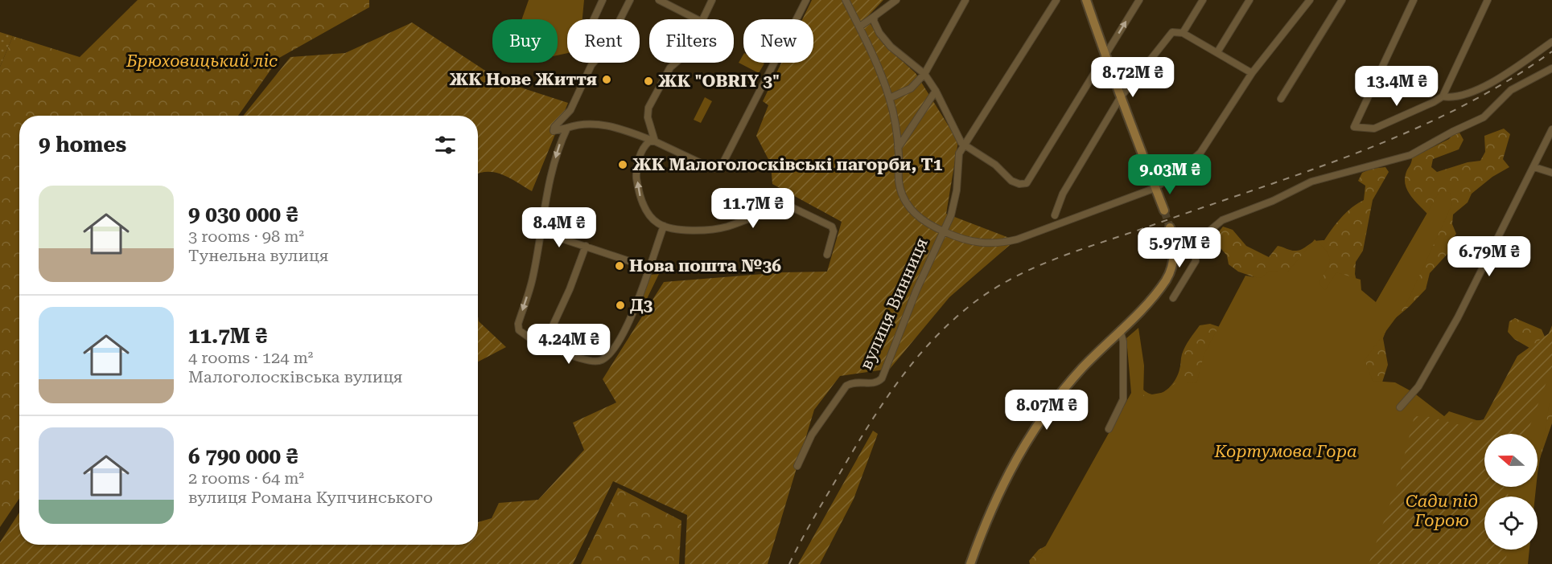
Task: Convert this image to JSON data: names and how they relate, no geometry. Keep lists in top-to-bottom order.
{
  "streets": {
    "street": ["вулиця Винниця"]
  },
  "parks": ["Брюховицький ліс", "Кортумова Гора", "Сади під Горою"],
  "places": [
    "ЖК Нове Життя",
    "ЖК \"OBRIY 3\"",
    "ЖК Малоголосківські пагорби, Т1",
    "Нова пошта №36",
    "Д3"
  ],
  "north": "left",
  "page": {
    "chip": [
      "Buy",
      "Rent",
      "Filters",
      "New"
    ],
    "price": [
      "8.72M ₴",
      "13.4M ₴",
      "9.03M ₴",
      "11.7M ₴",
      "8.4M ₴",
      "5.97M ₴",
      "6.79M ₴",
      "4.24M ₴",
      "8.07M ₴"
    ],
    "heading": "9 homes",
    "list": [
      {
        "name": "9 030 000 ₴",
        "note": "3 rooms · 98 m² · Тунельна вулиця"
      },
      {
        "name": "11.7M ₴",
        "note": "4 rooms · 124 m² · Малоголосківська вулиця"
      },
      {
        "name": "6 790 000 ₴",
        "note": "2 rooms · 64 m² · вулиця Романа Купчинського"
      }
    ]
  }
}
